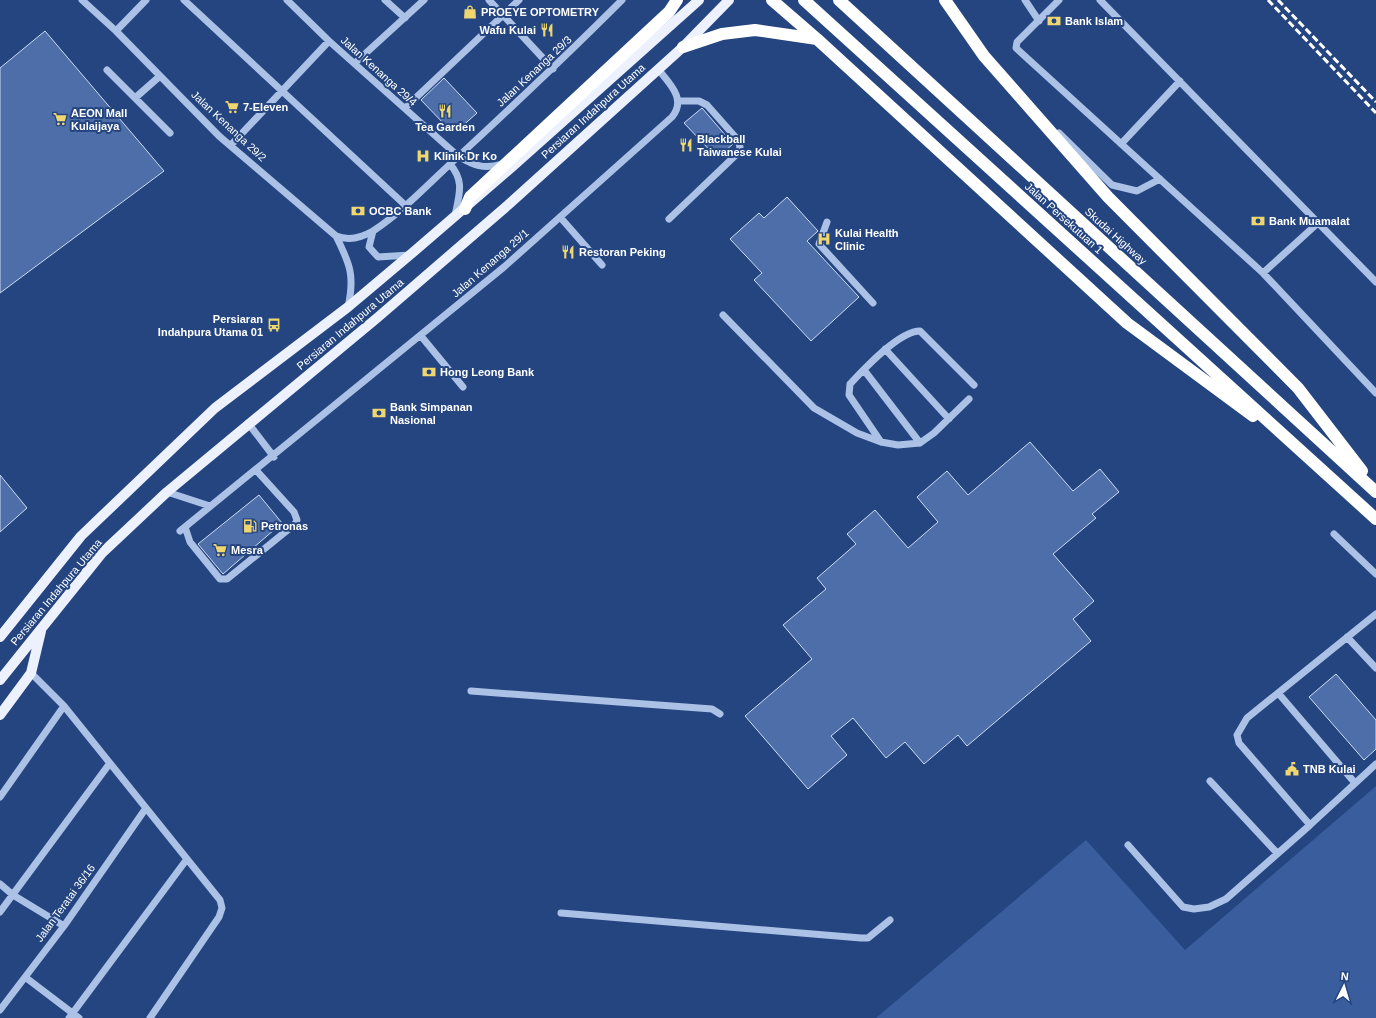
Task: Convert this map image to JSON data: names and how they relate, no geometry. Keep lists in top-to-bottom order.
{
  "streets": {
    "highway": ["Jalan Persekutuan 1", "Skudai Highway"],
    "main road": ["Persiaran Indahpura Utama"],
    "street": [
      "Jalan Kenanga 29/4",
      "Jalan Kenanga 29/3",
      "Jalan Kenanga 29/2",
      "Jalan Kenanga 29/1",
      "Jalan Teratai 36/16"
    ]
  },
  "crossings": [
    ["Jalan Kenanga 29/4", "Jalan Kenanga 29/3"]
  ],
  "places": {
    "shop": ["PROEYE OPTOMETRY"],
    "bank": [
      "Bank Islam",
      "OCBC Bank",
      "Bank Muamalat",
      "Hong Leong Bank",
      "Bank Simpanan Nasional"
    ],
    "restaurant": [
      "Wafu Kulai",
      "Tea Garden",
      "Blackball Taiwanese Kulai",
      "Restoran Peking"
    ],
    "supermarket": ["7-Eleven", "AEON Mall Kulaijaya", "Mesra"],
    "hospital": ["Klinik Dr Ko", "Kulai Health Clinic"],
    "bus stop": ["Persiaran Indahpura Utama 01"],
    "fuel station": ["Petronas"],
    "public building": ["TNB Kulai"]
  },
  "north": "top"
}
